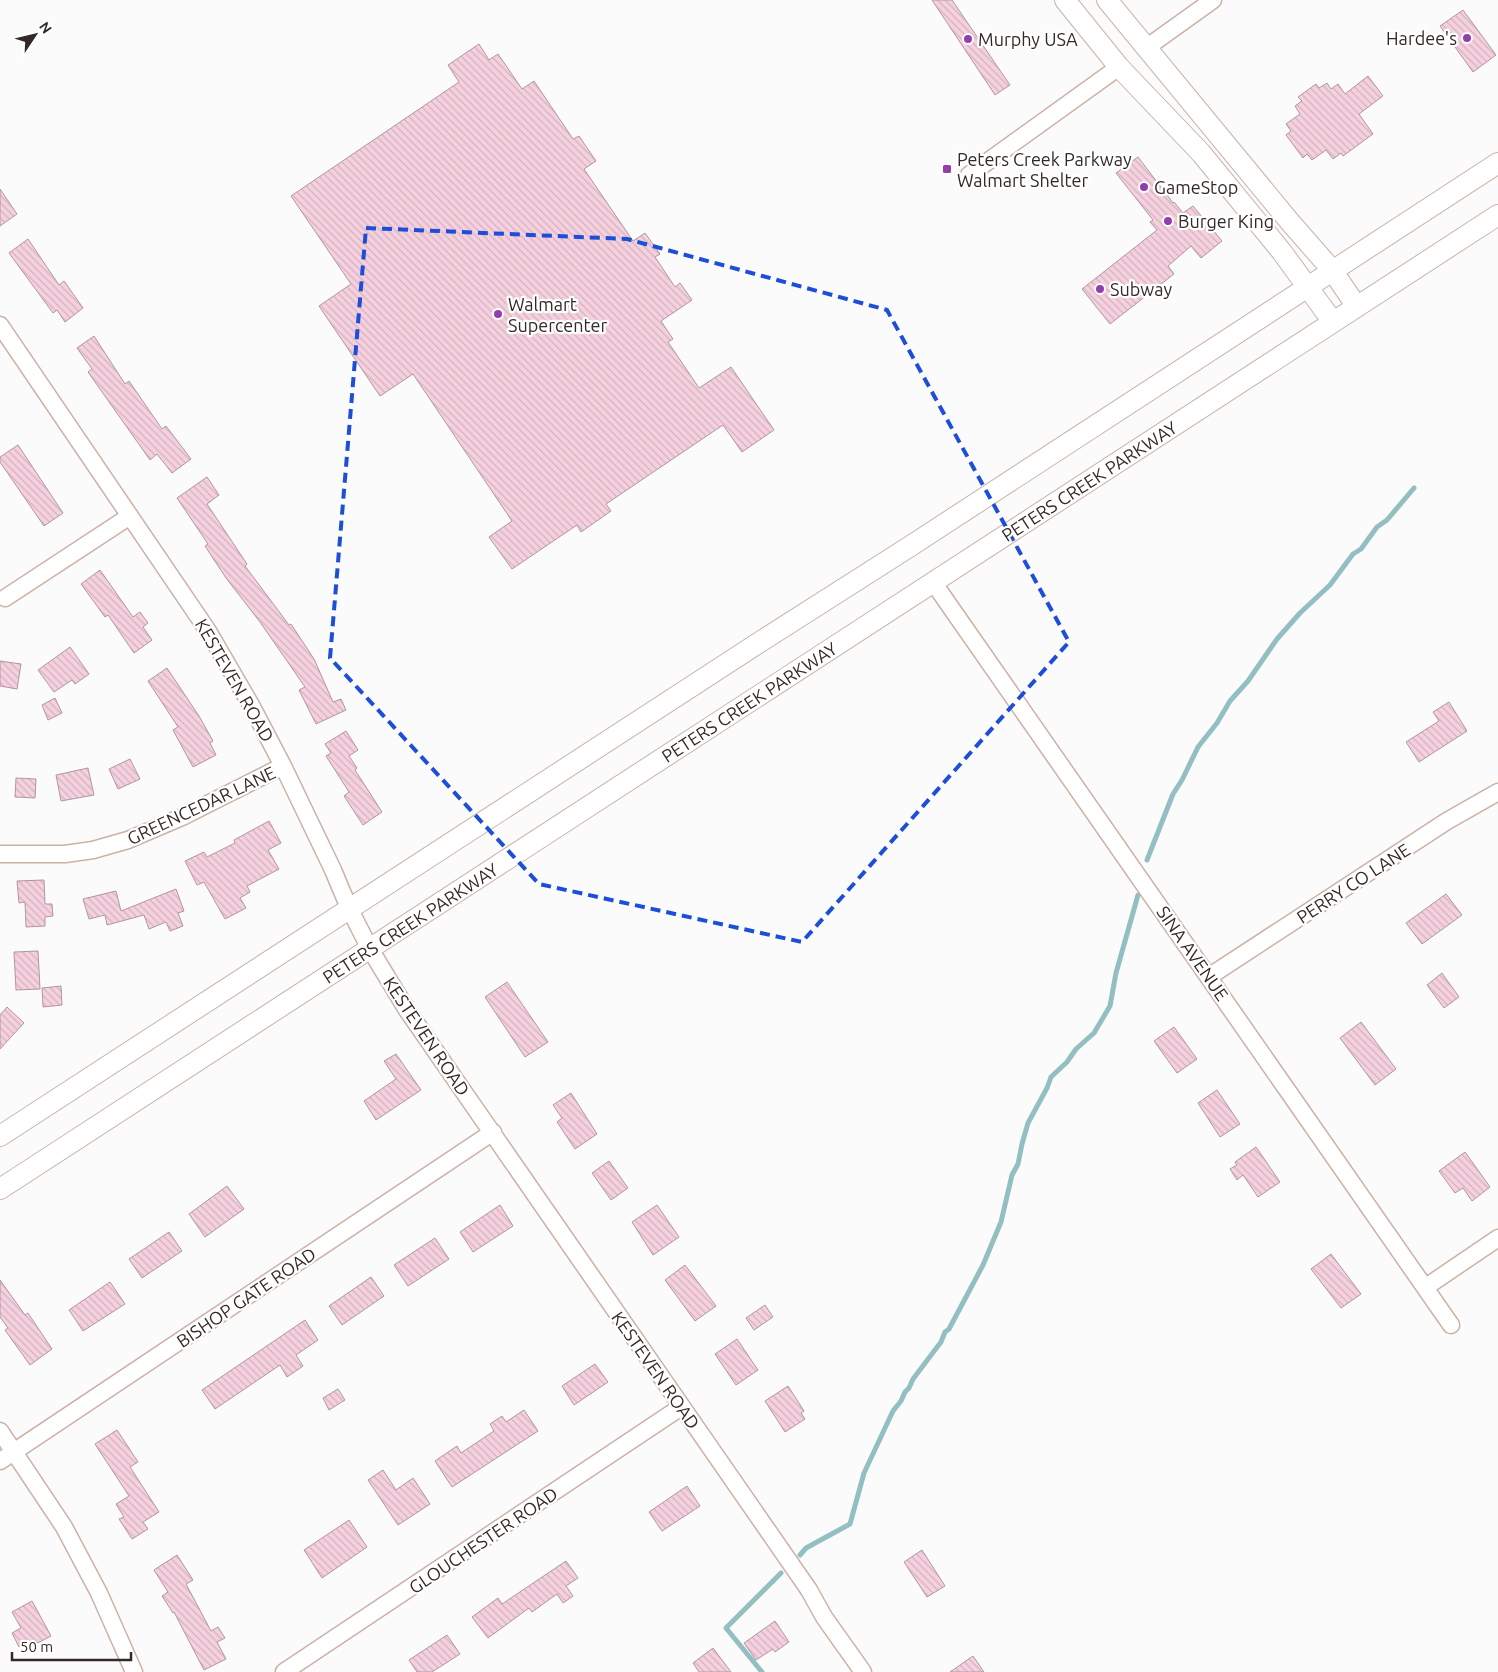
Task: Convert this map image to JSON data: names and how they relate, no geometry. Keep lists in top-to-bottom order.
{
  "streets": {
    "main road": ["PETERS CREEK PARKWAY"],
    "street": [
      "KESTEVEN ROAD",
      "GREENCEDAR LANE",
      "PERRY CO LANE",
      "SINA AVENUE",
      "BISHOP GATE ROAD",
      "GLOUCHESTER ROAD"
    ]
  },
  "crossings": [
    ["PETERS CREEK PARKWAY", "KESTEVEN ROAD"],
    ["PETERS CREEK PARKWAY", "SINA AVENUE"],
    ["KESTEVEN ROAD", "GREENCEDAR LANE"],
    ["KESTEVEN ROAD", "BISHOP GATE ROAD"],
    ["KESTEVEN ROAD", "GLOUCHESTER ROAD"],
    ["PERRY CO LANE", "SINA AVENUE"]
  ],
  "places": {
    "other": [
      "Hardee's",
      "Murphy USA",
      "GameStop",
      "Burger King",
      "Subway",
      "Walmart Supercenter"
    ],
    "transit": ["Peters Creek Parkway Walmart Shelter"]
  },
  "scale_bar": "50 m",
  "north": "top right"
}
